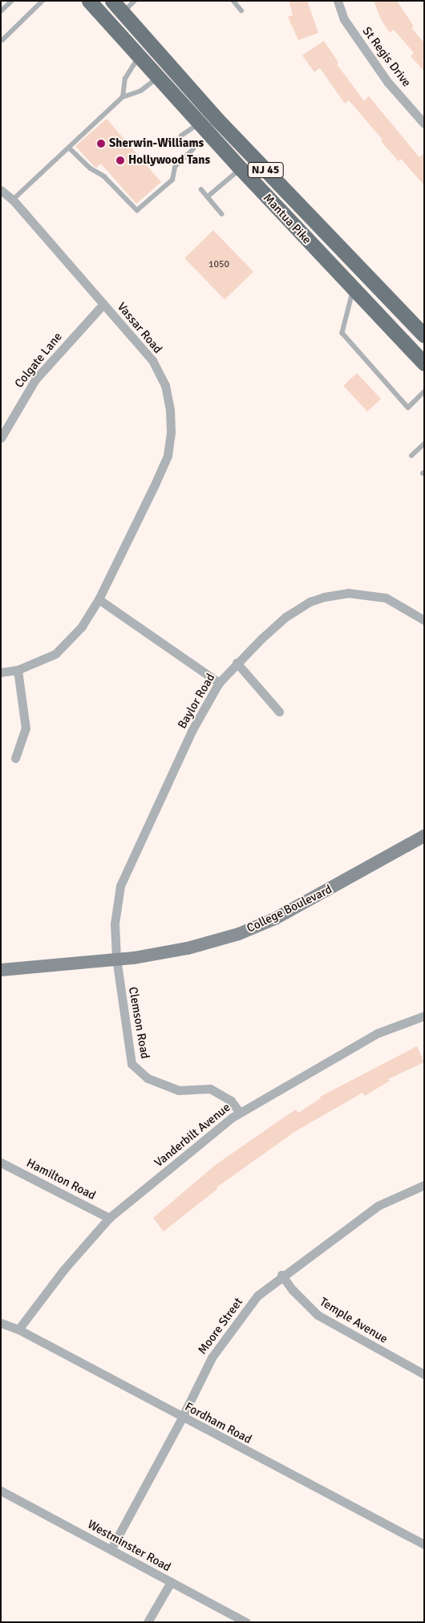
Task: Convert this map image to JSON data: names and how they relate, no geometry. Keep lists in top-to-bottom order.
{
  "streets": {
    "main road": ["NJ 45", "Mantua Pike"],
    "street": [
      "St Regis Drive",
      "Vassar Road",
      "Colgate Lane",
      "Baylor Road",
      "College Boulevard",
      "Clemson Road",
      "Vanderbilt Avenue",
      "Hamilton Road",
      "Temple Avenue",
      "Moore Street",
      "Fordham Road",
      "Westminster Road"
    ]
  },
  "crossings": [
    ["Vassar Road", "Colgate Lane"],
    ["Baylor Road", "College Boulevard"],
    ["Baylor Road", "Clemson Road"],
    ["College Boulevard", "Clemson Road"],
    ["Clemson Road", "Vanderbilt Avenue"],
    ["Vanderbilt Avenue", "Hamilton Road"],
    ["Vanderbilt Avenue", "Fordham Road"],
    ["Temple Avenue", "Moore Street"],
    ["Moore Street", "Fordham Road"],
    ["Moore Street", "Westminster Road"]
  ],
  "places": ["Sherwin-Williams", "Hollywood Tans"],
  "house_numbers": ["1050"]
}
